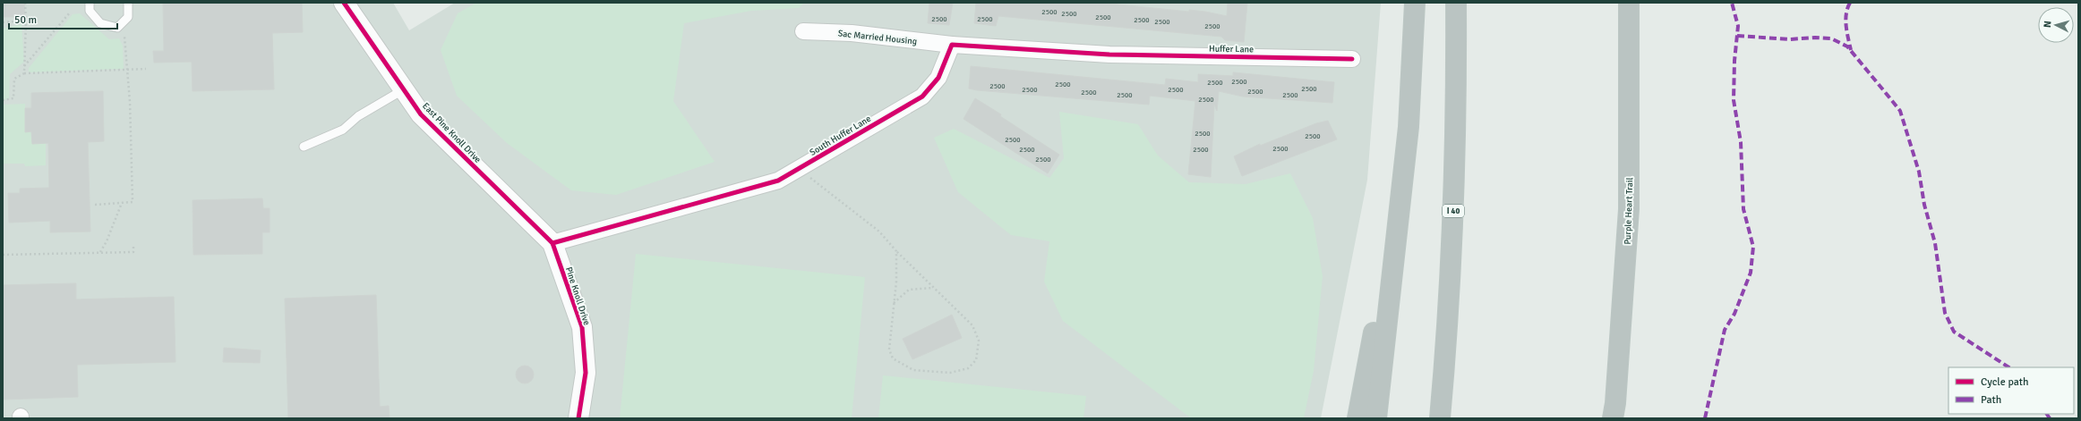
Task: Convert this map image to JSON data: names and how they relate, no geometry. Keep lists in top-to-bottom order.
{
  "streets": {
    "highway": ["I 40", "Purple Heart Trail"],
    "street": [
      "Sac Married Housing",
      "Huffer Lane",
      "East Pine Knoll Drive",
      "South Huffer Lane",
      "Pine Knoll Drive"
    ]
  },
  "crossings": [
    ["Sac Married Housing", "Huffer Lane"],
    ["Sac Married Housing", "South Huffer Lane"],
    ["Huffer Lane", "South Huffer Lane"],
    ["East Pine Knoll Drive", "South Huffer Lane"],
    ["East Pine Knoll Drive", "Pine Knoll Drive"],
    ["South Huffer Lane", "Pine Knoll Drive"]
  ],
  "house_numbers": [
    "2500",
    "2500",
    "2500",
    "2500",
    "2500",
    "2500",
    "2500",
    "2500",
    "2500",
    "2500",
    "2500",
    "2500",
    "2500",
    "2500",
    "2500",
    "2500",
    "2500",
    "2500",
    "2500",
    "2500",
    "2500",
    "2500",
    "2500",
    "2500",
    "2500",
    "2500",
    "2500"
  ],
  "legend": ["Cycle path", "Path"],
  "scale_bar": "50 m",
  "north": "left"
}
